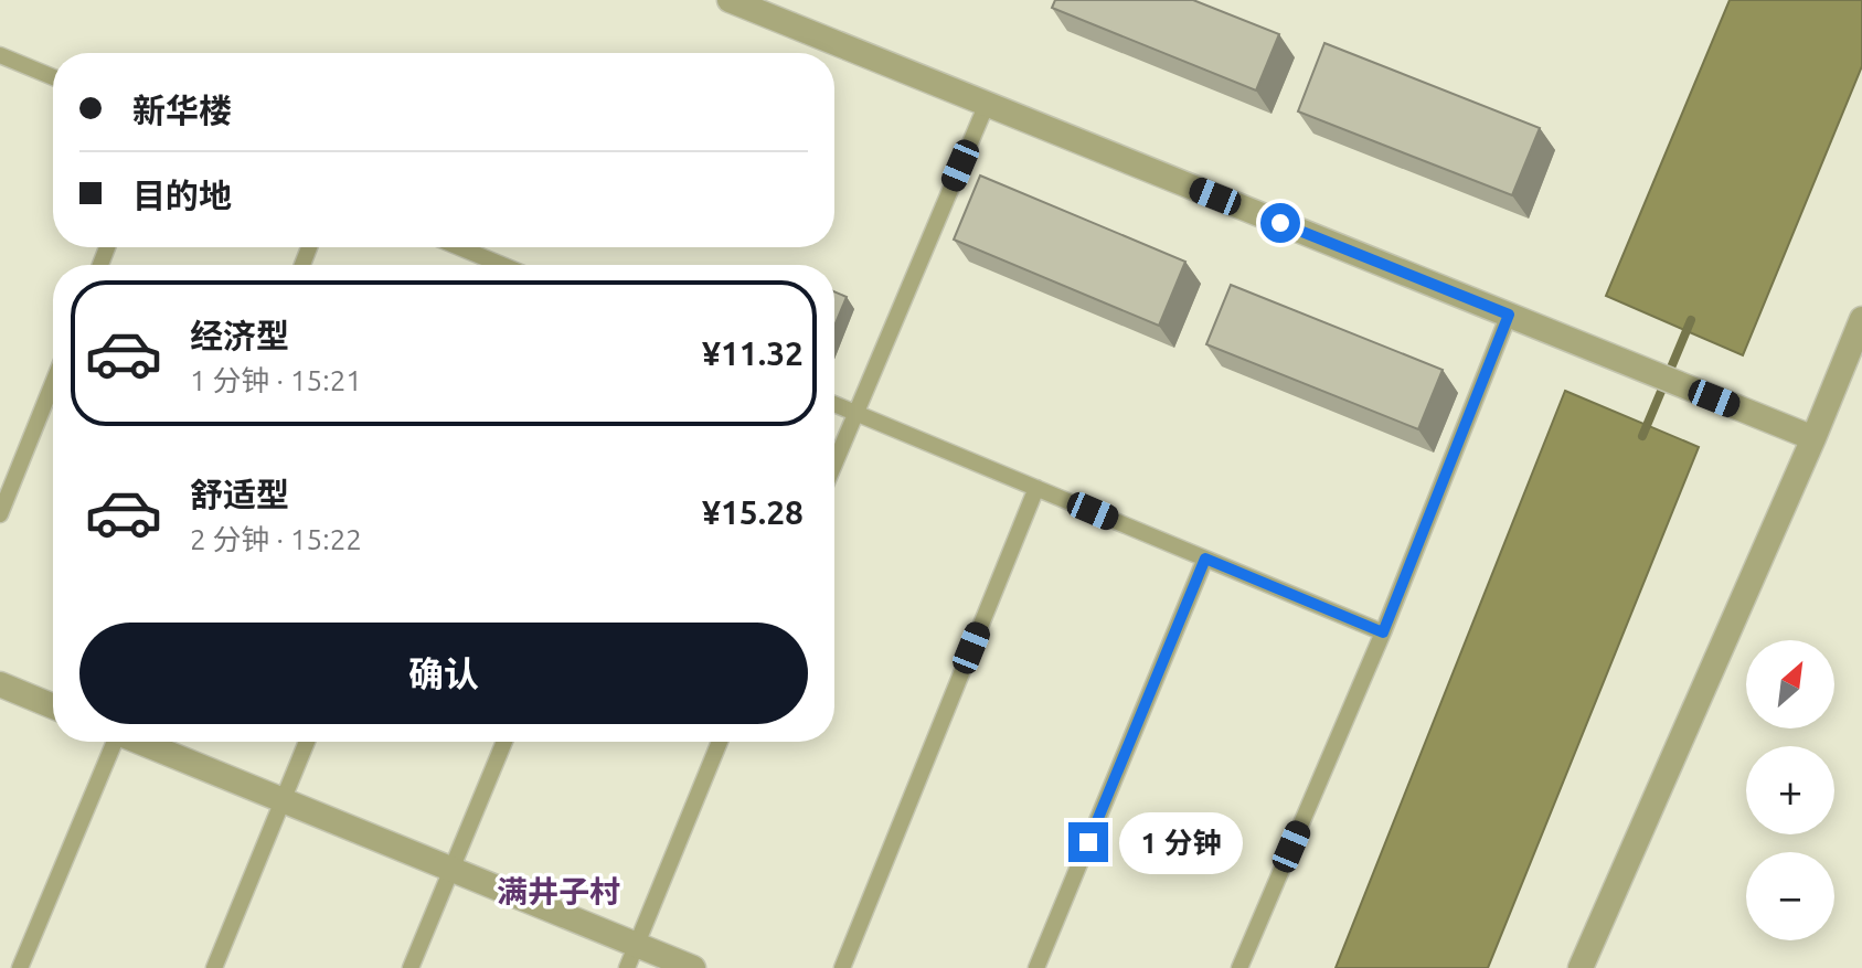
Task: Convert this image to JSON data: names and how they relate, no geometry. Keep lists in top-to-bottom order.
{
  "districts": ["满井子村"],
  "north": "top right",
  "page": {
    "banner": ["新华楼", "目的地"],
    "list": [
      {
        "name": "经济型",
        "note": "1 分钟 · 15:21",
        "value": "¥11.32"
      },
      {
        "name": "舒适型",
        "note": "2 分钟 · 15:22",
        "value": "¥15.28"
      }
    ],
    "buttons": "确认",
    "map_buttons": ["+", "−"],
    "bubble": "1 分钟"
  }
}
